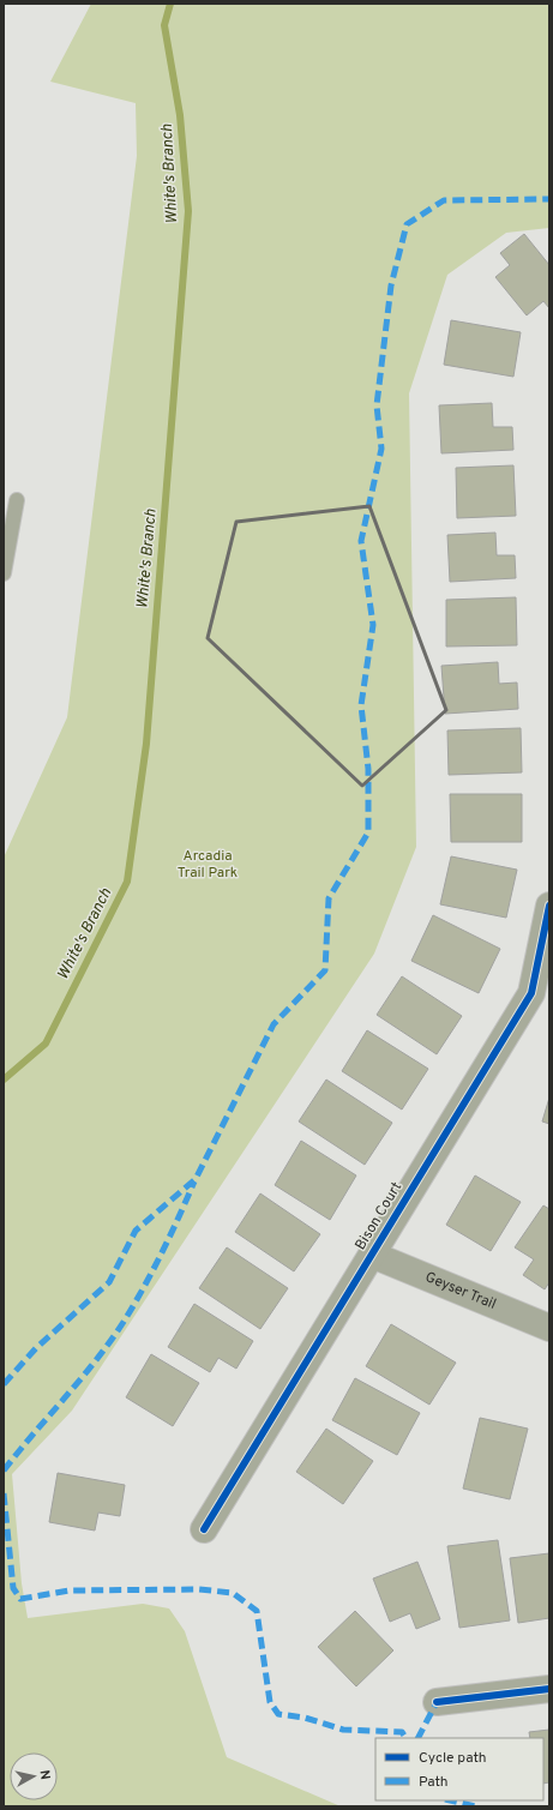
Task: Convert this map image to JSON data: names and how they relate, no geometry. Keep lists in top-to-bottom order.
{
  "streets": {
    "street": ["Bison Court", "Geyser Trail"]
  },
  "crossings": [
    ["Bison Court", "Geyser Trail"]
  ],
  "water": ["White's Branch"],
  "parks": ["Arcadia Trail Park"],
  "legend": ["Cycle path", "Path"],
  "north": "right"
}
